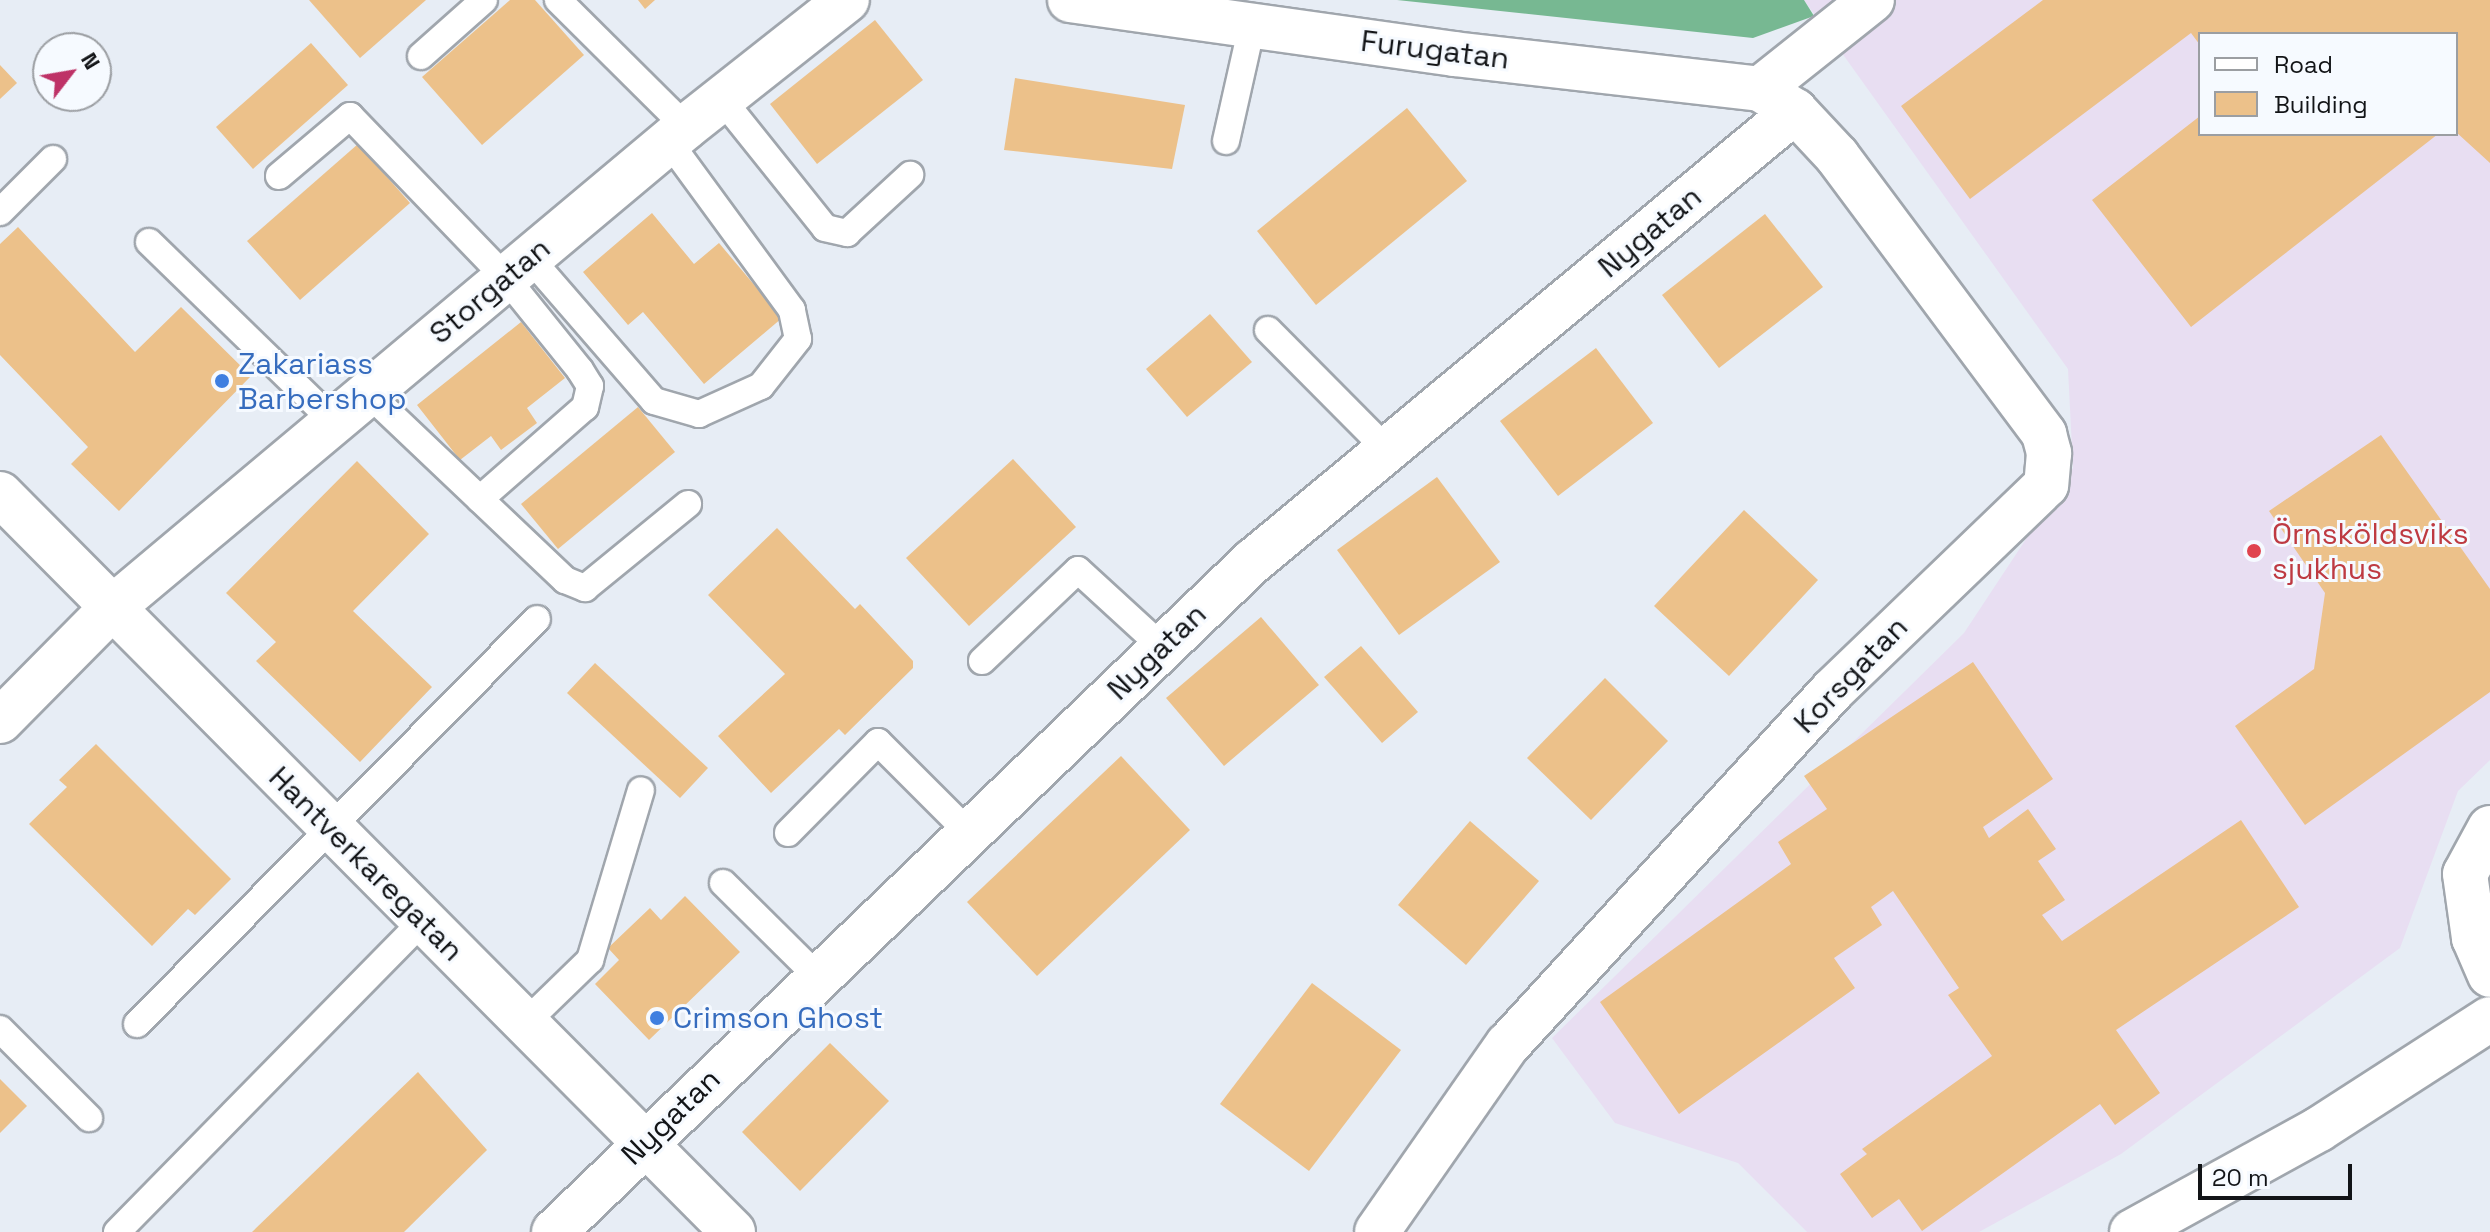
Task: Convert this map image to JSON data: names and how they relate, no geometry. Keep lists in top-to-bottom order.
{
  "streets": {
    "street": [
      "Furugatan",
      "Nygatan",
      "Storgatan",
      "Korsgatan",
      "Hantverkaregatan"
    ]
  },
  "crossings": [
    ["Furugatan", "Nygatan"],
    ["Furugatan", "Korsgatan"],
    ["Nygatan", "Korsgatan"],
    ["Nygatan", "Hantverkaregatan"],
    ["Storgatan", "Hantverkaregatan"]
  ],
  "places": ["Zakariass Barbershop", "Örnsköldsviks sjukhus", "Crimson Ghost"],
  "legend": ["Road", "Building"],
  "scale_bar": "20 m",
  "north": "top right"
}
